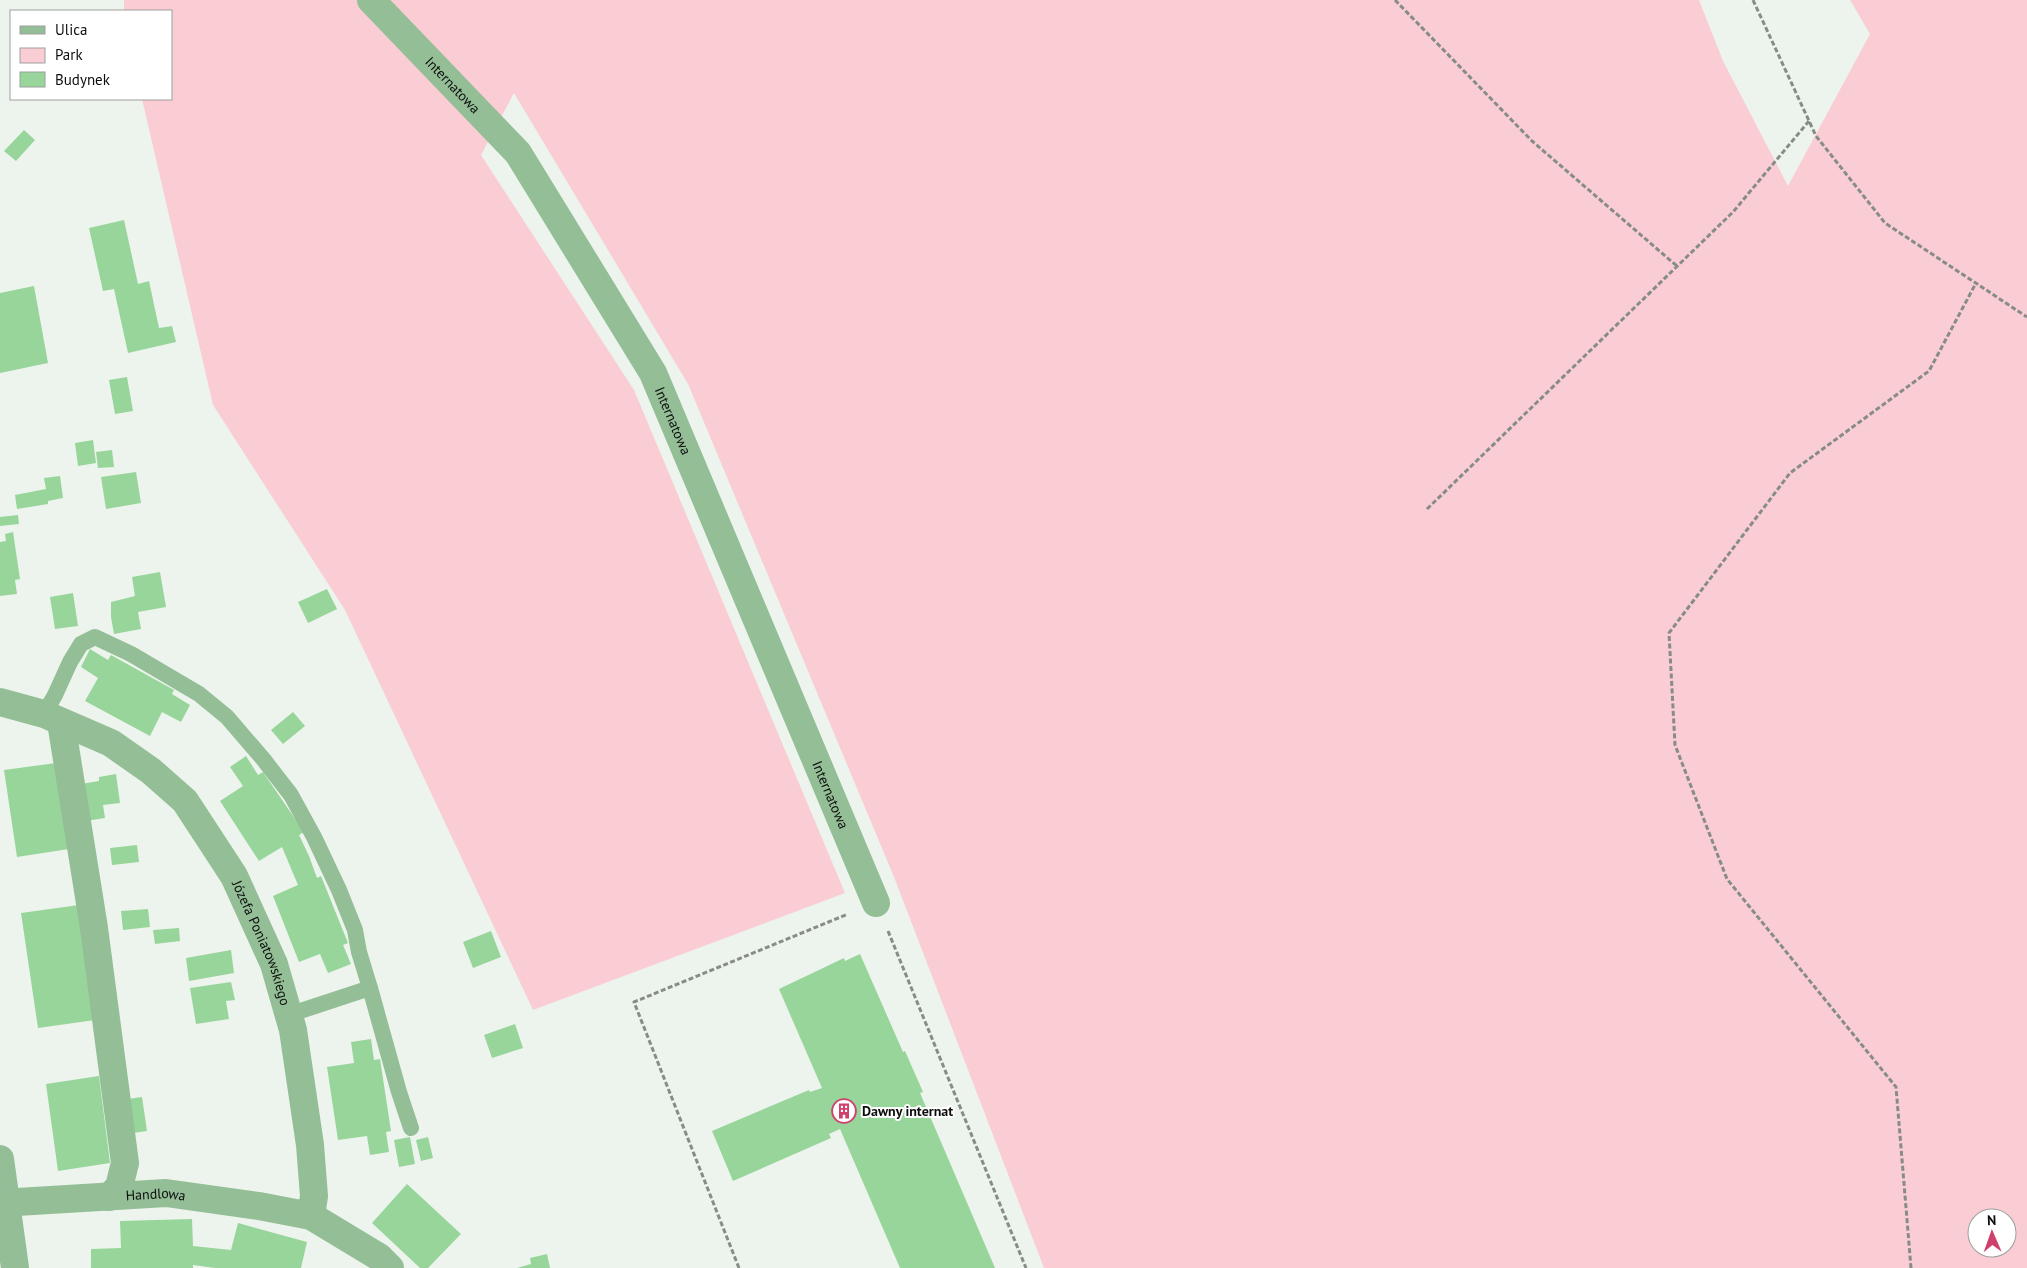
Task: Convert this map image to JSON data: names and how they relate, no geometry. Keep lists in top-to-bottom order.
{
  "streets": {
    "street": ["Internatowa", "Józefa Poniatowskiego", "Handlowa"]
  },
  "crossings": [
    ["Józefa Poniatowskiego", "Handlowa"]
  ],
  "places": {
    "building": ["Dawny internat"]
  },
  "legend": ["Ulica", "Park", "Budynek"],
  "north": "top"
}
